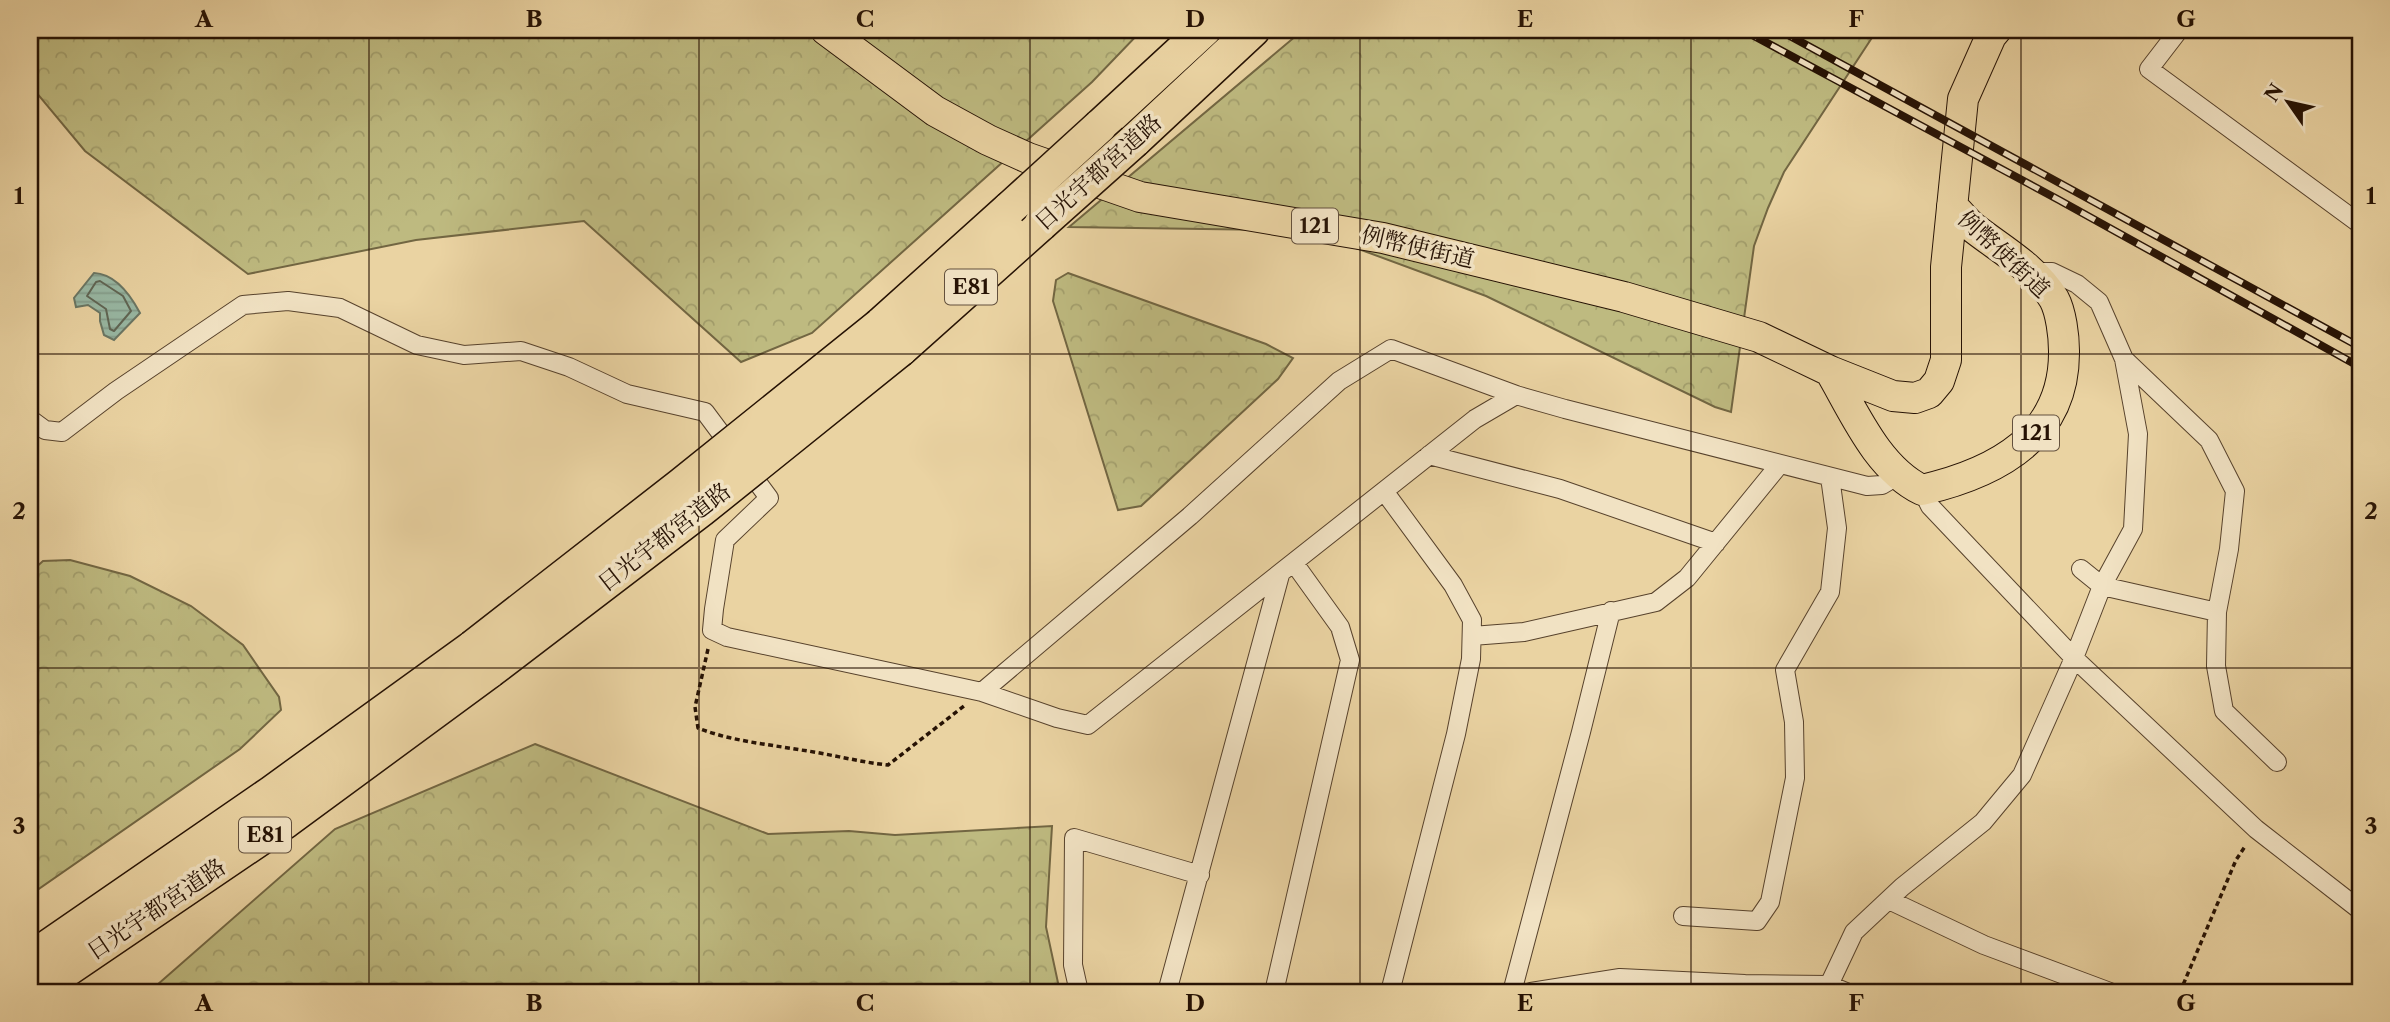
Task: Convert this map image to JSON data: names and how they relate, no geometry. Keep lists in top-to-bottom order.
{
  "streets": {
    "highway": [
      "日光宇都宮道路",
      "121",
      "例幣使街道",
      "E81"
    ]
  },
  "north": "top left",
  "grid": {
    "columns": [
      "A",
      "B",
      "C",
      "D",
      "E",
      "F",
      "G"
    ],
    "rows": ["1", "2", "3"]
  }
}
